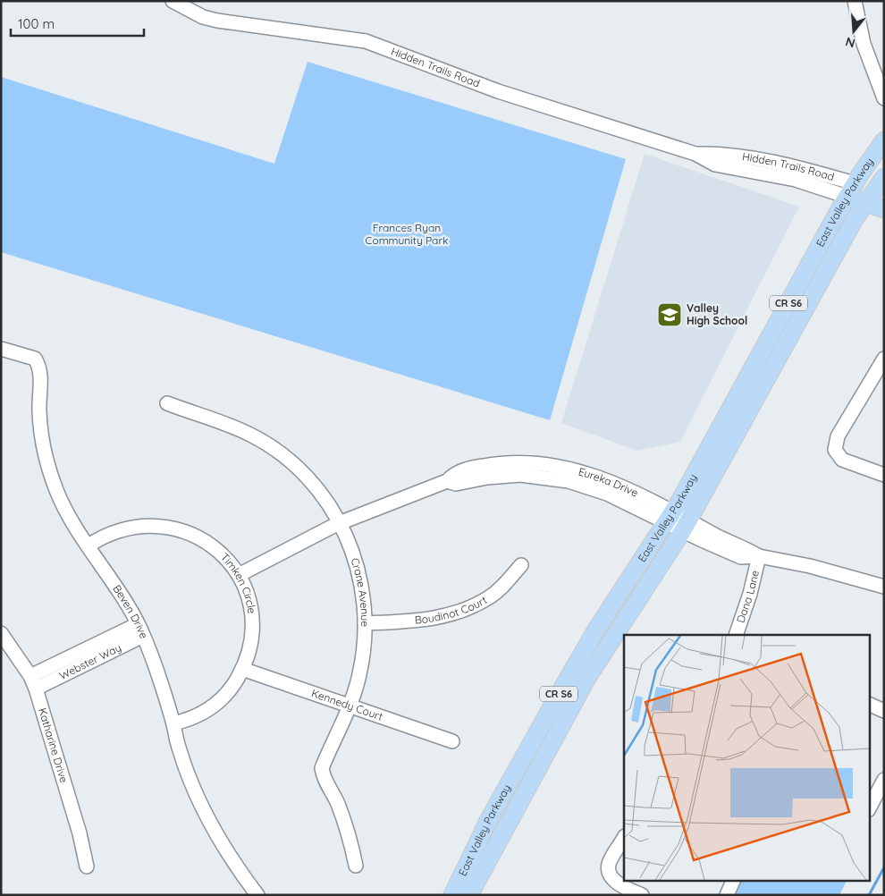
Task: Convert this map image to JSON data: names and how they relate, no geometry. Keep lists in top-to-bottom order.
{
  "streets": {
    "main road": ["East Valley Parkway", "CR S6"],
    "street": [
      "Hidden Trails Road",
      "Eureka Drive",
      "Timken Circle",
      "Crane Avenue",
      "Dana Lane",
      "Boudinot Court",
      "Beven Drive",
      "Webster Way",
      "Kennedy Court",
      "Katharine Drive"
    ]
  },
  "crossings": [
    ["Hidden Trails Road", "East Valley Parkway"],
    ["East Valley Parkway", "Eureka Drive"],
    ["Eureka Drive", "Timken Circle"],
    ["Eureka Drive", "Crane Avenue"],
    ["Eureka Drive", "Dana Lane"],
    ["Timken Circle", "Beven Drive"],
    ["Timken Circle", "Kennedy Court"],
    ["Crane Avenue", "Boudinot Court"],
    ["Crane Avenue", "Kennedy Court"],
    ["Beven Drive", "Webster Way"],
    ["Webster Way", "Katharine Drive"]
  ],
  "parks": ["Frances Ryan Community Park"],
  "places": {
    "school or university": ["Valley High School"]
  },
  "scale_bar": "100 m",
  "north": "bottom"
}
